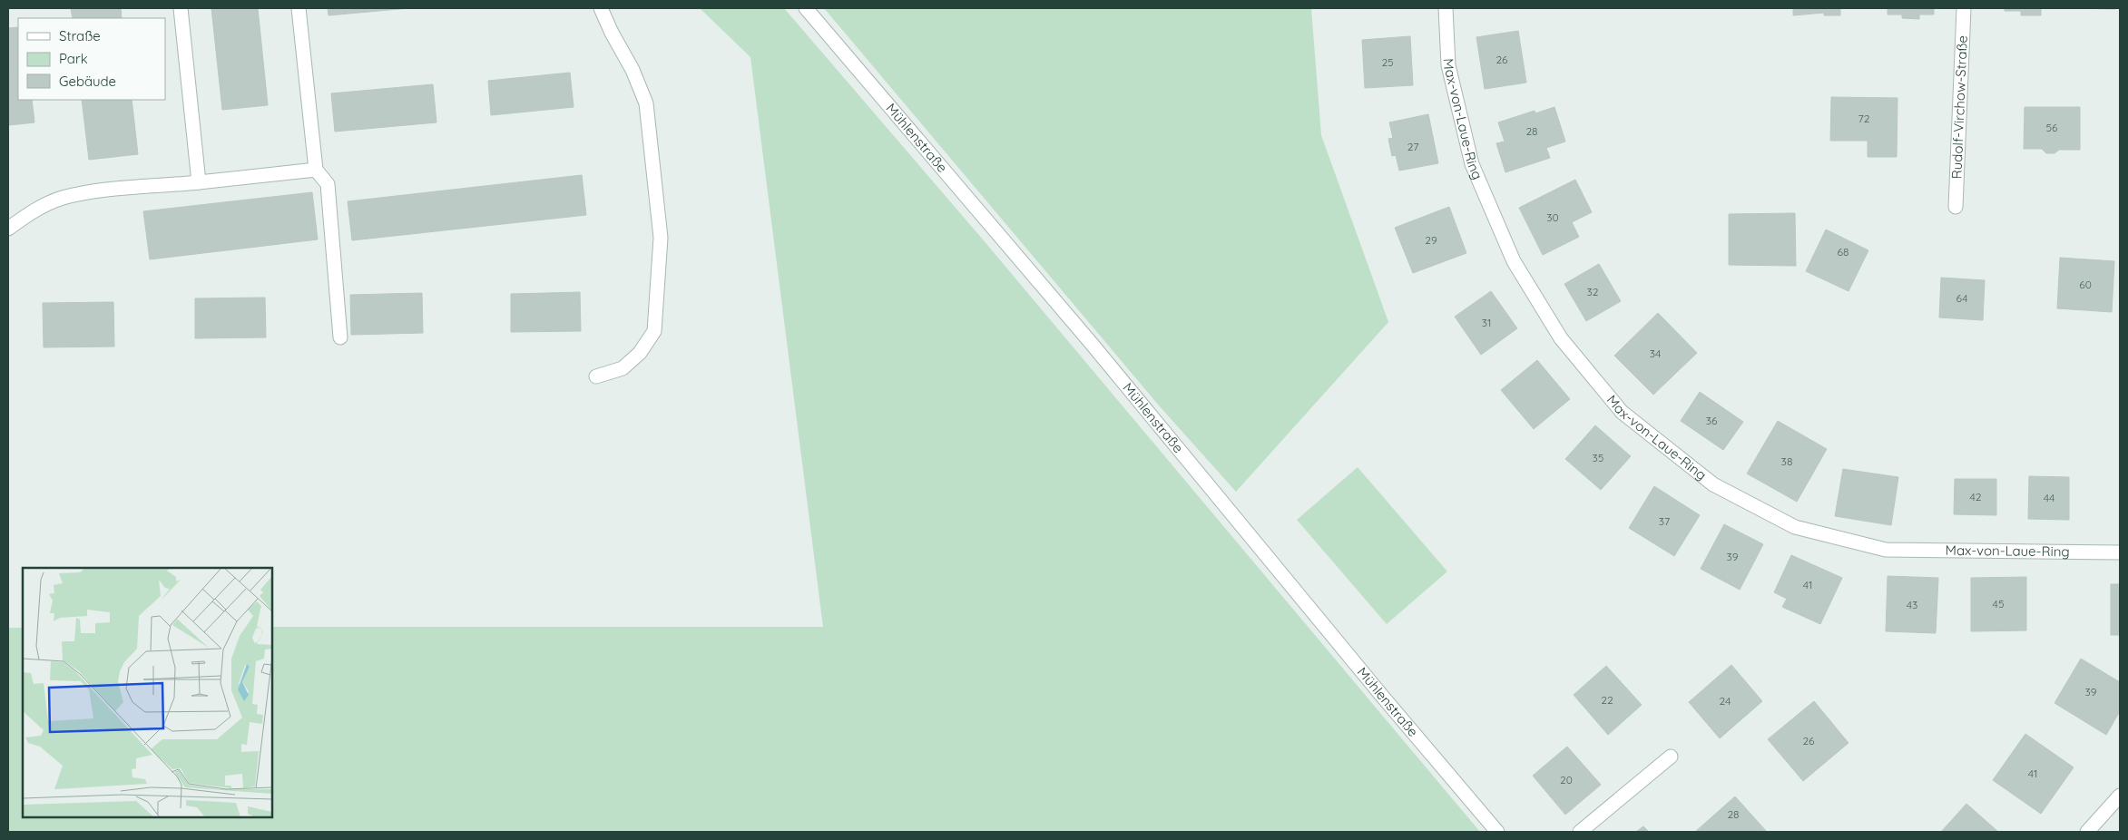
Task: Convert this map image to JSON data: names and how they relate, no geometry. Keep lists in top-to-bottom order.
{
  "streets": {
    "street": ["Rudolf-Virchow-Straße", "Max-von-Laue-Ring", "Mühlenstraße"]
  },
  "house_numbers": [
    "26",
    "25",
    "72",
    "56",
    "28",
    "27",
    "30",
    "29",
    "68",
    "60",
    "32",
    "64",
    "31",
    "34",
    "36",
    "35",
    "38",
    "42",
    "44",
    "37",
    "39",
    "41",
    "45",
    "43",
    "39",
    "22",
    "24",
    "26",
    "41",
    "20",
    "28"
  ],
  "legend": ["Straße", "Park", "Gebäude"]
}
